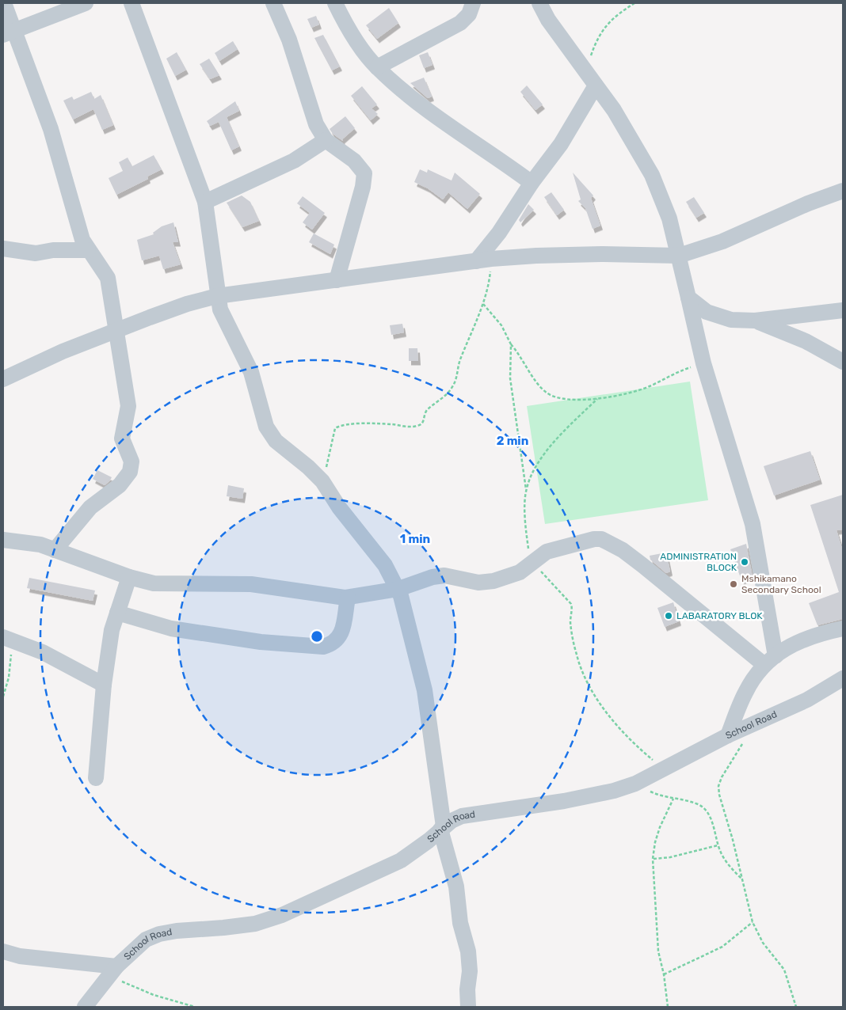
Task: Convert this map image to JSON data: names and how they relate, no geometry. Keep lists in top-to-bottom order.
{
  "streets": {
    "street": ["School Road"]
  },
  "places": ["ADMINISTRATION BLOCK", "Mshikamano Secondary School", "LABARATORY BLOK"],
  "rings": ["2 min", "1 min"]
}
